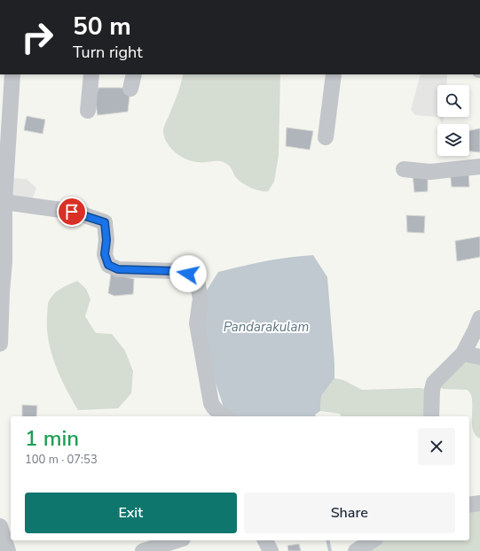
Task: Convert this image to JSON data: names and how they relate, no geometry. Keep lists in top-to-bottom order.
{
  "water": ["Pandarakulam"],
  "page": {
    "turn": ["50 m", "Turn right"],
    "heading": ["1 min", "100 m · 07:53"],
    "buttons": ["Exit", "Share"]
  }
}
